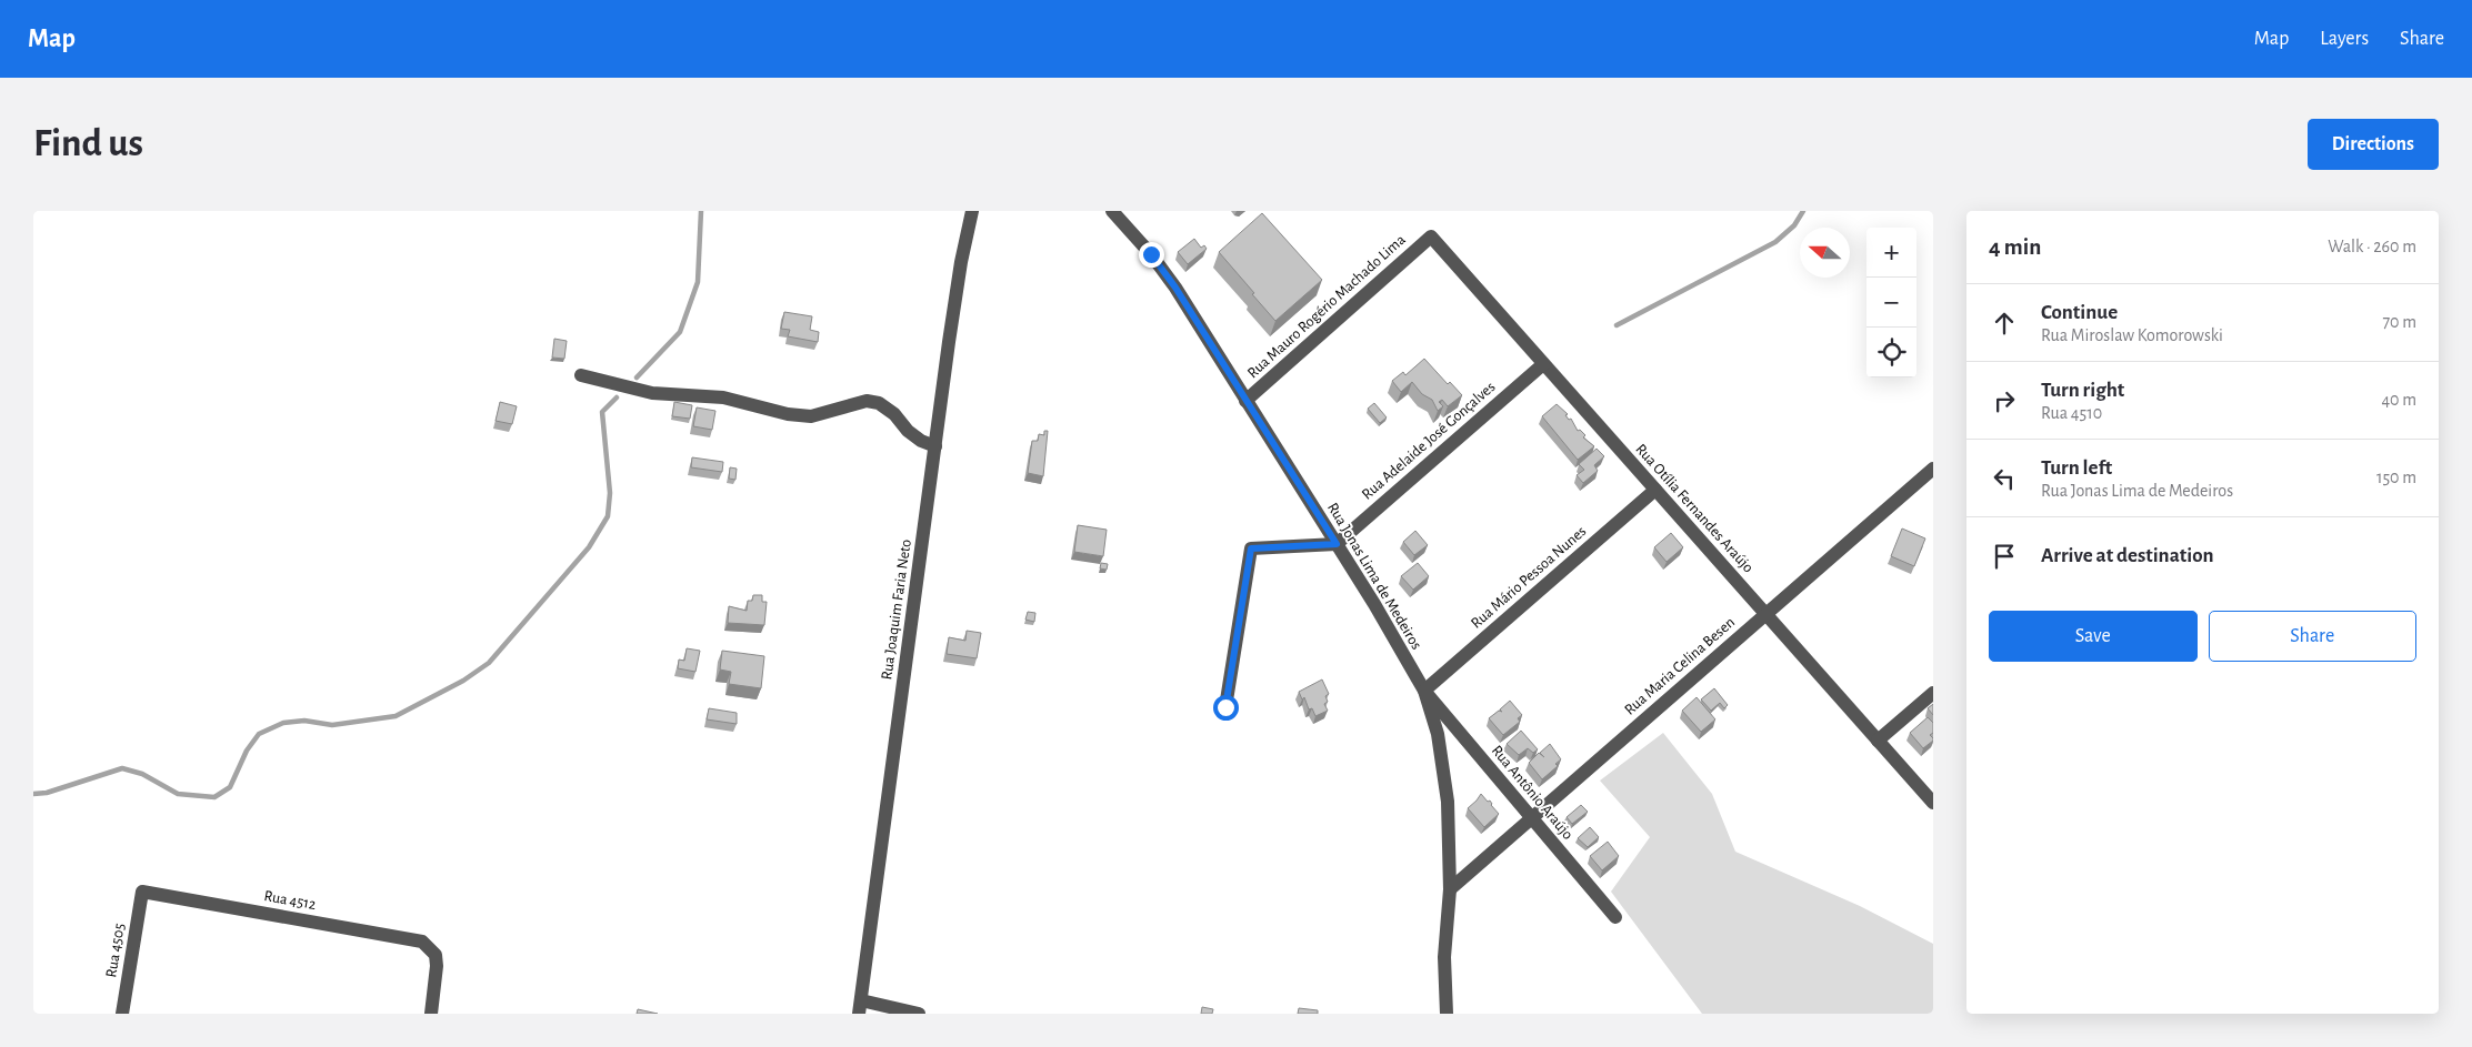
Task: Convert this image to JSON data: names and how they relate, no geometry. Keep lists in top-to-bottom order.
{
  "streets": {
    "street": [
      "Rua Mauro Rogério Machado Lima",
      "Rua Adelaide José Gonçalves",
      "Rua Otília Fernandes Araújo",
      "Rua Jonas Lima de Medeiros",
      "Rua Mário Pessoa Nunes",
      "Rua Joaquim Faria Neto",
      "Rua Maria Celina Besen",
      "Rua Antônio Araújo",
      "Rua 4512",
      "Rua 4505"
    ]
  },
  "crossings": [
    ["Rua Mauro Rogério Machado Lima", "Rua Otília Fernandes Araújo"],
    ["Rua Mauro Rogério Machado Lima", "Rua Jonas Lima de Medeiros"],
    ["Rua Adelaide José Gonçalves", "Rua Otília Fernandes Araújo"],
    ["Rua Adelaide José Gonçalves", "Rua Jonas Lima de Medeiros"],
    ["Rua Otília Fernandes Araújo", "Rua Mário Pessoa Nunes"],
    ["Rua Otília Fernandes Araújo", "Rua Maria Celina Besen"],
    ["Rua Jonas Lima de Medeiros", "Rua Mário Pessoa Nunes"],
    ["Rua Jonas Lima de Medeiros", "Rua Maria Celina Besen"],
    ["Rua Jonas Lima de Medeiros", "Rua Antônio Araújo"],
    ["Rua Mário Pessoa Nunes", "Rua Antônio Araújo"],
    ["Rua Maria Celina Besen", "Rua Antônio Araújo"],
    ["Rua 4512", "Rua 4505"]
  ],
  "north": "left",
  "page": {
    "header": "Map",
    "nav": ["Map", "Layers", "Share"],
    "buttons": [
      "Directions",
      ["Save", "Share"]
    ],
    "title": "Find us",
    "heading": ["4 min", "Walk · 260 m"],
    "map_buttons": ["+", "−"],
    "list": [
      ["Continue", "Rua Miroslaw Komorowski", "70 m"],
      ["Turn right", "Rua 4510", "40 m"],
      ["Turn left", "Rua Jonas Lima de Medeiros", "150 m"],
      "Arrive at destination"
    ]
  }
}
